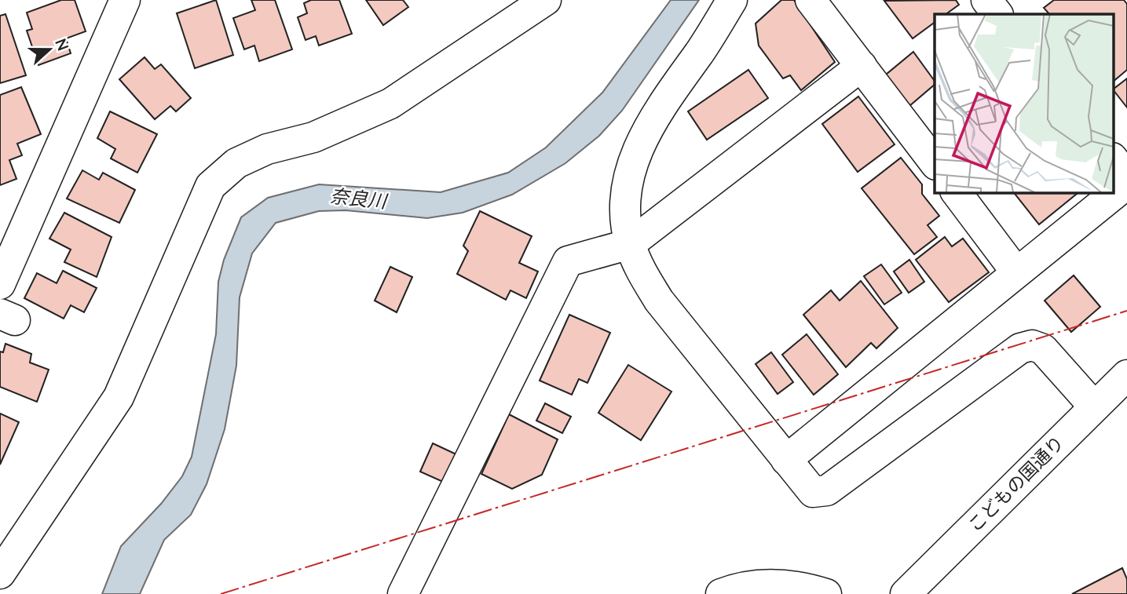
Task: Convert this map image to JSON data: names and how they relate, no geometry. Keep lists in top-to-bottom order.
{
  "streets": {
    "street": ["こどもの国通り"]
  },
  "water": ["奈良川"],
  "north": "right"
}
